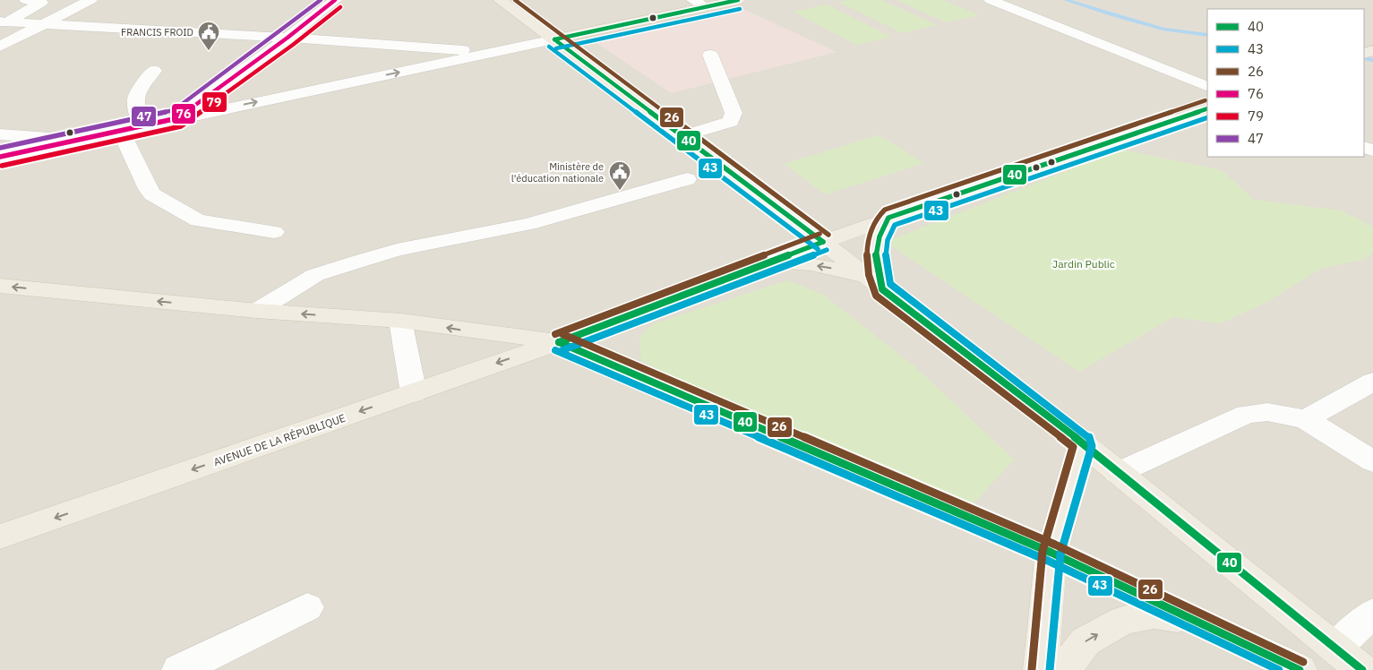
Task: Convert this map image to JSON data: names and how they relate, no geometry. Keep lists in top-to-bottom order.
{
  "streets": {
    "main road": ["AVENUE DE LA RÉPUBLIQUE"]
  },
  "parks": ["Jardin Public"],
  "places": {
    "public building": ["FRANCIS FROID", "Ministère de l'éducation nationale"]
  },
  "lines": [
    "transit line 40",
    "transit line 26",
    "transit line 76",
    "transit line 47",
    "transit line 79",
    "transit line 43"
  ],
  "legend": [
    "40",
    "43",
    "26",
    "76",
    "79",
    "47"
  ]
}
